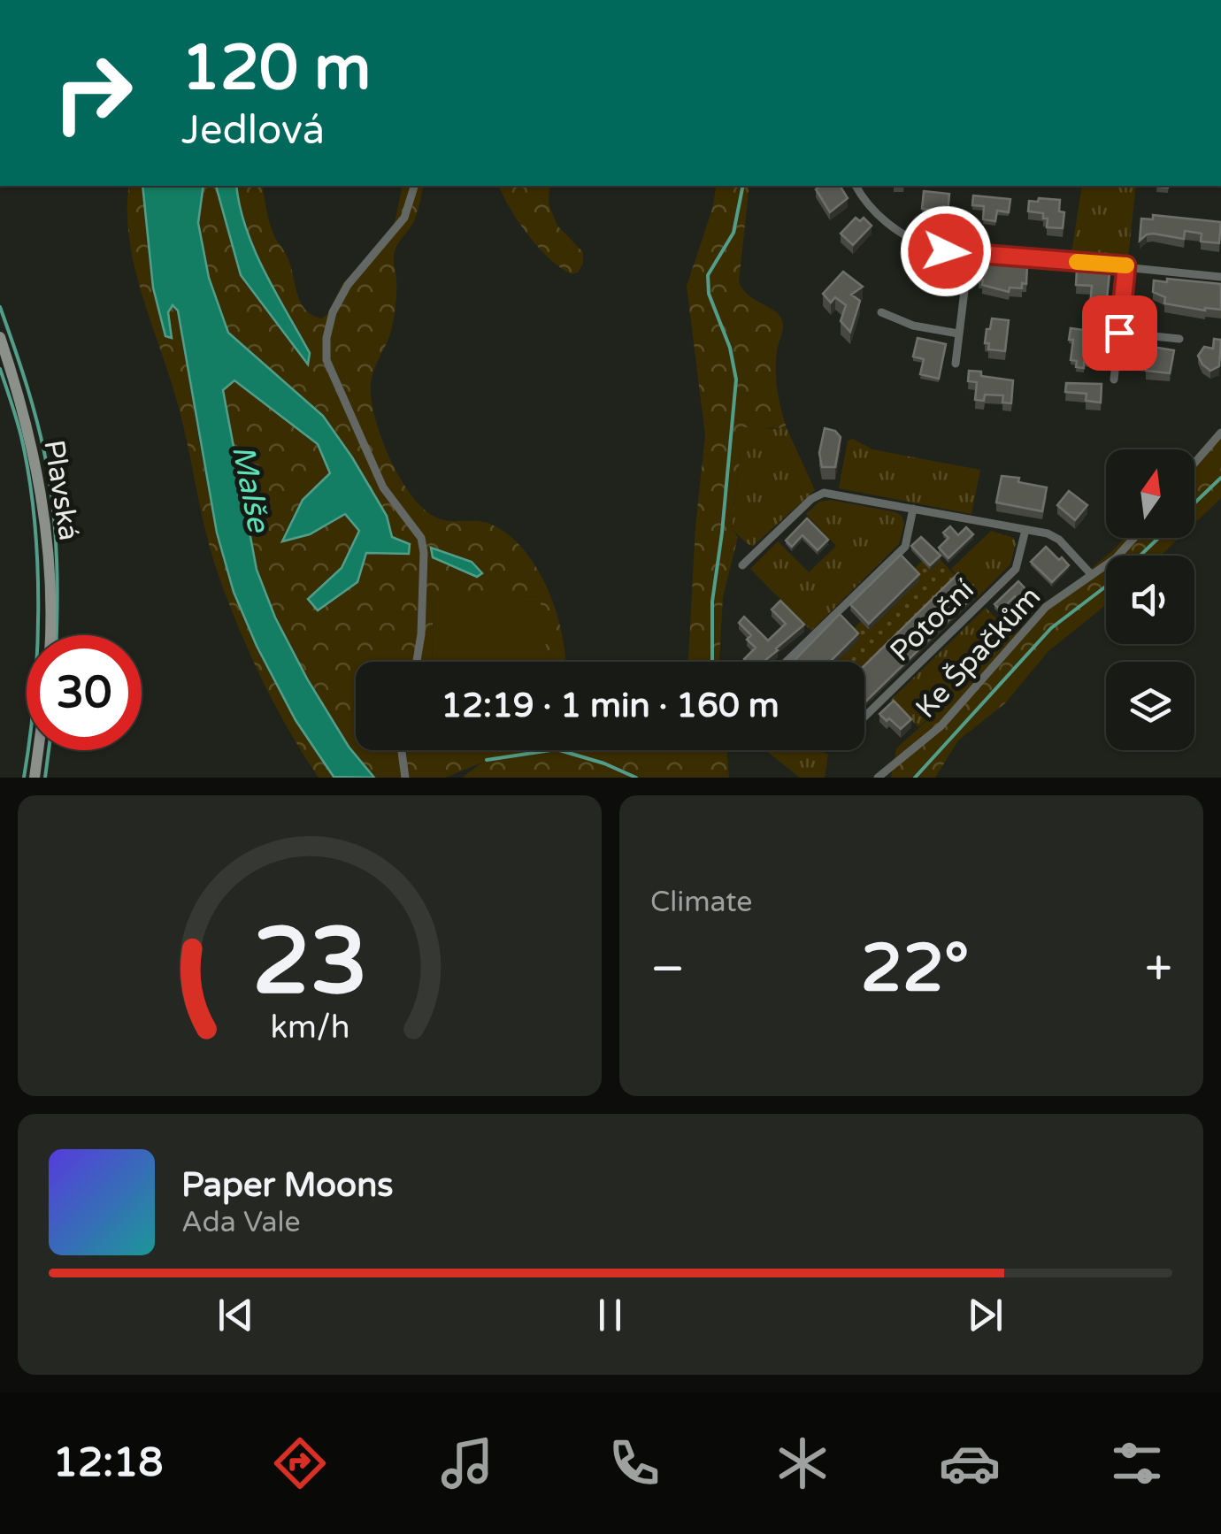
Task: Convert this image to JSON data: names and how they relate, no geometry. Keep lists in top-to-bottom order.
{
  "streets": {
    "street": ["Plavská", "Potoční", "Ke Špačkům"]
  },
  "water": ["Malše"],
  "north": "top",
  "page": {
    "turn": ["120 m", "Jedlová"],
    "limit": "30",
    "trip": "12:19 · 1 min · 160 m",
    "tile": "Climate",
    "heat": ["−", "22°", "+"],
    "song": ["Paper Moons", "Ada Vale"],
    "tabs": "12:18",
    "gauge": ["23", "km/h"]
  }
}
